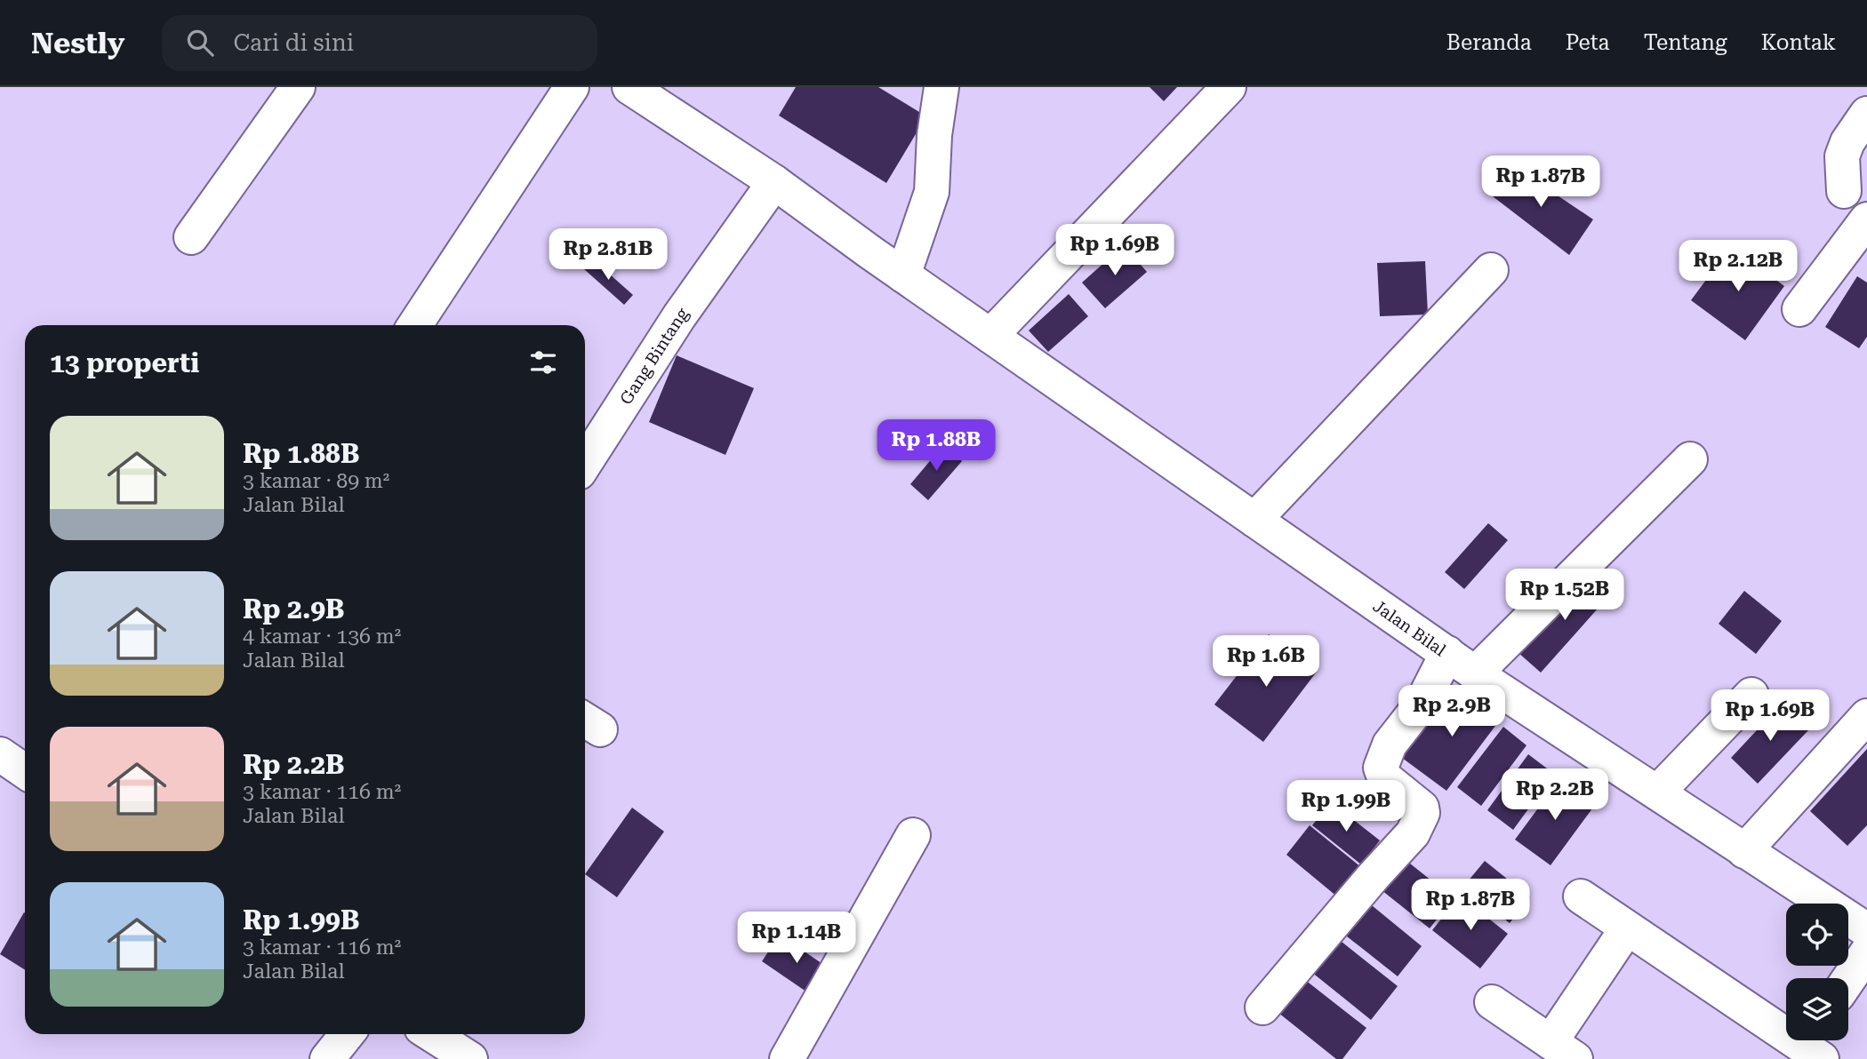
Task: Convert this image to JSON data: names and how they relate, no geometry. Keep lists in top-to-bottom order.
{
  "streets": {
    "street": ["Gang Bintang", "Jalan Bilal"]
  },
  "crossings": [
    ["Gang Bintang", "Jalan Bilal"]
  ],
  "page": {
    "header": "Nestly",
    "search": "Cari di sini",
    "nav": [
      "Beranda",
      "Peta",
      "Tentang",
      "Kontak"
    ],
    "price": [
      "Rp 1.87B",
      "Rp 1.69B",
      "Rp 2.81B",
      "Rp 2.12B",
      "Rp 1.88B",
      "Rp 1.52B",
      "Rp 1.6B",
      "Rp 2.9B",
      "Rp 1.69B",
      "Rp 2.2B",
      "Rp 1.99B",
      "Rp 1.87B",
      "Rp 1.14B"
    ],
    "heading": "13 properti",
    "list": [
      {
        "name": "Rp 1.88B",
        "note": "3 kamar · 89 m² · Jalan Bilal"
      },
      {
        "name": "Rp 2.9B",
        "note": "4 kamar · 136 m² · Jalan Bilal"
      },
      {
        "name": "Rp 2.2B",
        "note": "3 kamar · 116 m² · Jalan Bilal"
      },
      {
        "name": "Rp 1.99B",
        "note": "3 kamar · 116 m² · Jalan Bilal"
      }
    ]
  }
}
